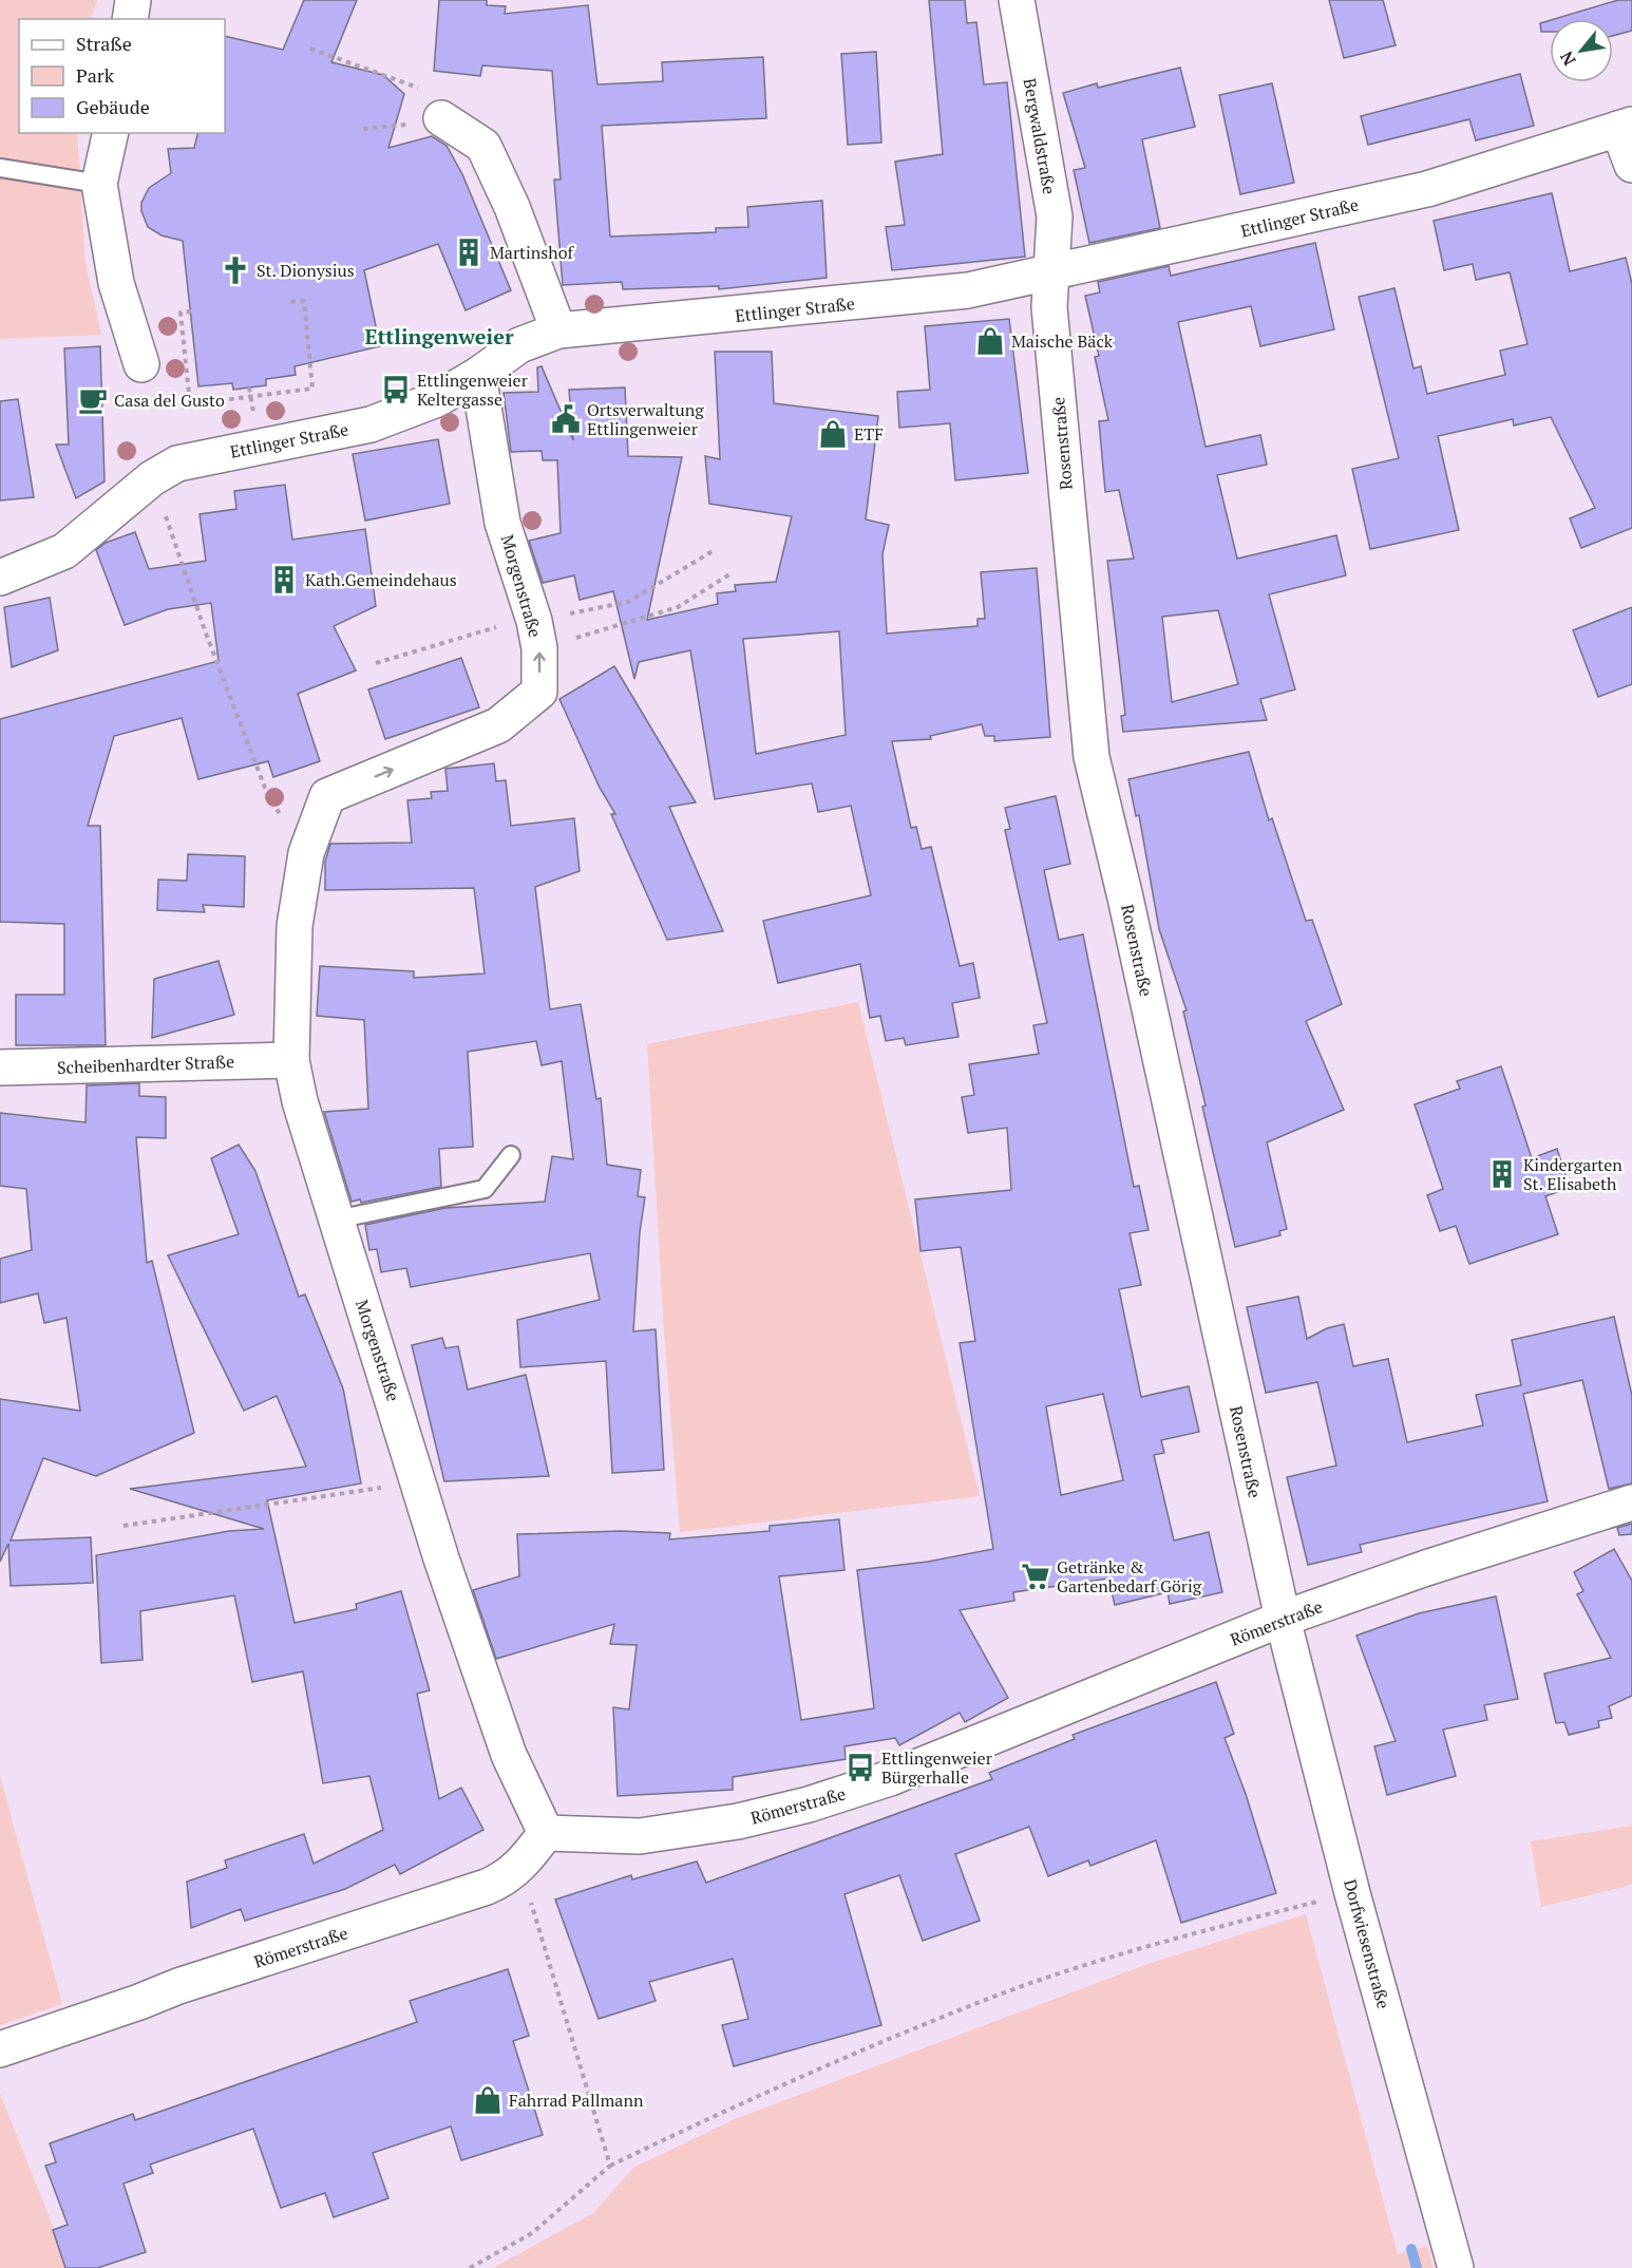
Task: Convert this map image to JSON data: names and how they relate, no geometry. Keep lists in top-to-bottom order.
{
  "streets": {
    "street": [
      "Bergwaldstraße",
      "Ettlinger Straße",
      "Rosenstraße",
      "Morgenstraße",
      "Scheibenhardter Straße",
      "Römerstraße",
      "Dorfwiesenstraße"
    ]
  },
  "crossings": [
    ["Bergwaldstraße", "Ettlinger Straße"],
    ["Bergwaldstraße", "Rosenstraße"],
    ["Ettlinger Straße", "Rosenstraße"],
    ["Ettlinger Straße", "Morgenstraße"],
    ["Rosenstraße", "Römerstraße"],
    ["Rosenstraße", "Dorfwiesenstraße"],
    ["Morgenstraße", "Scheibenhardter Straße"],
    ["Morgenstraße", "Römerstraße"],
    ["Römerstraße", "Dorfwiesenstraße"]
  ],
  "districts": ["Ettlingenweier"],
  "places": {
    "building": ["Martinshof", "Kath.Gemeindehaus", "Kindergarten St. Elisabeth"],
    "church": ["St. Dionysius"],
    "shop": ["Maische Bäck", "ETF", "Fahrrad Pallmann"],
    "bus stop": ["Ettlingenweier Keltergasse", "Ettlingenweier Bürgerhalle"],
    "cafe": ["Casa del Gusto"],
    "public building": ["Ortsverwaltung Ettlingenweier"],
    "supermarket": ["Getränke & Gartenbedarf Görig"]
  },
  "legend": ["Straße", "Park", "Gebäude"],
  "north": "bottom left"
}
